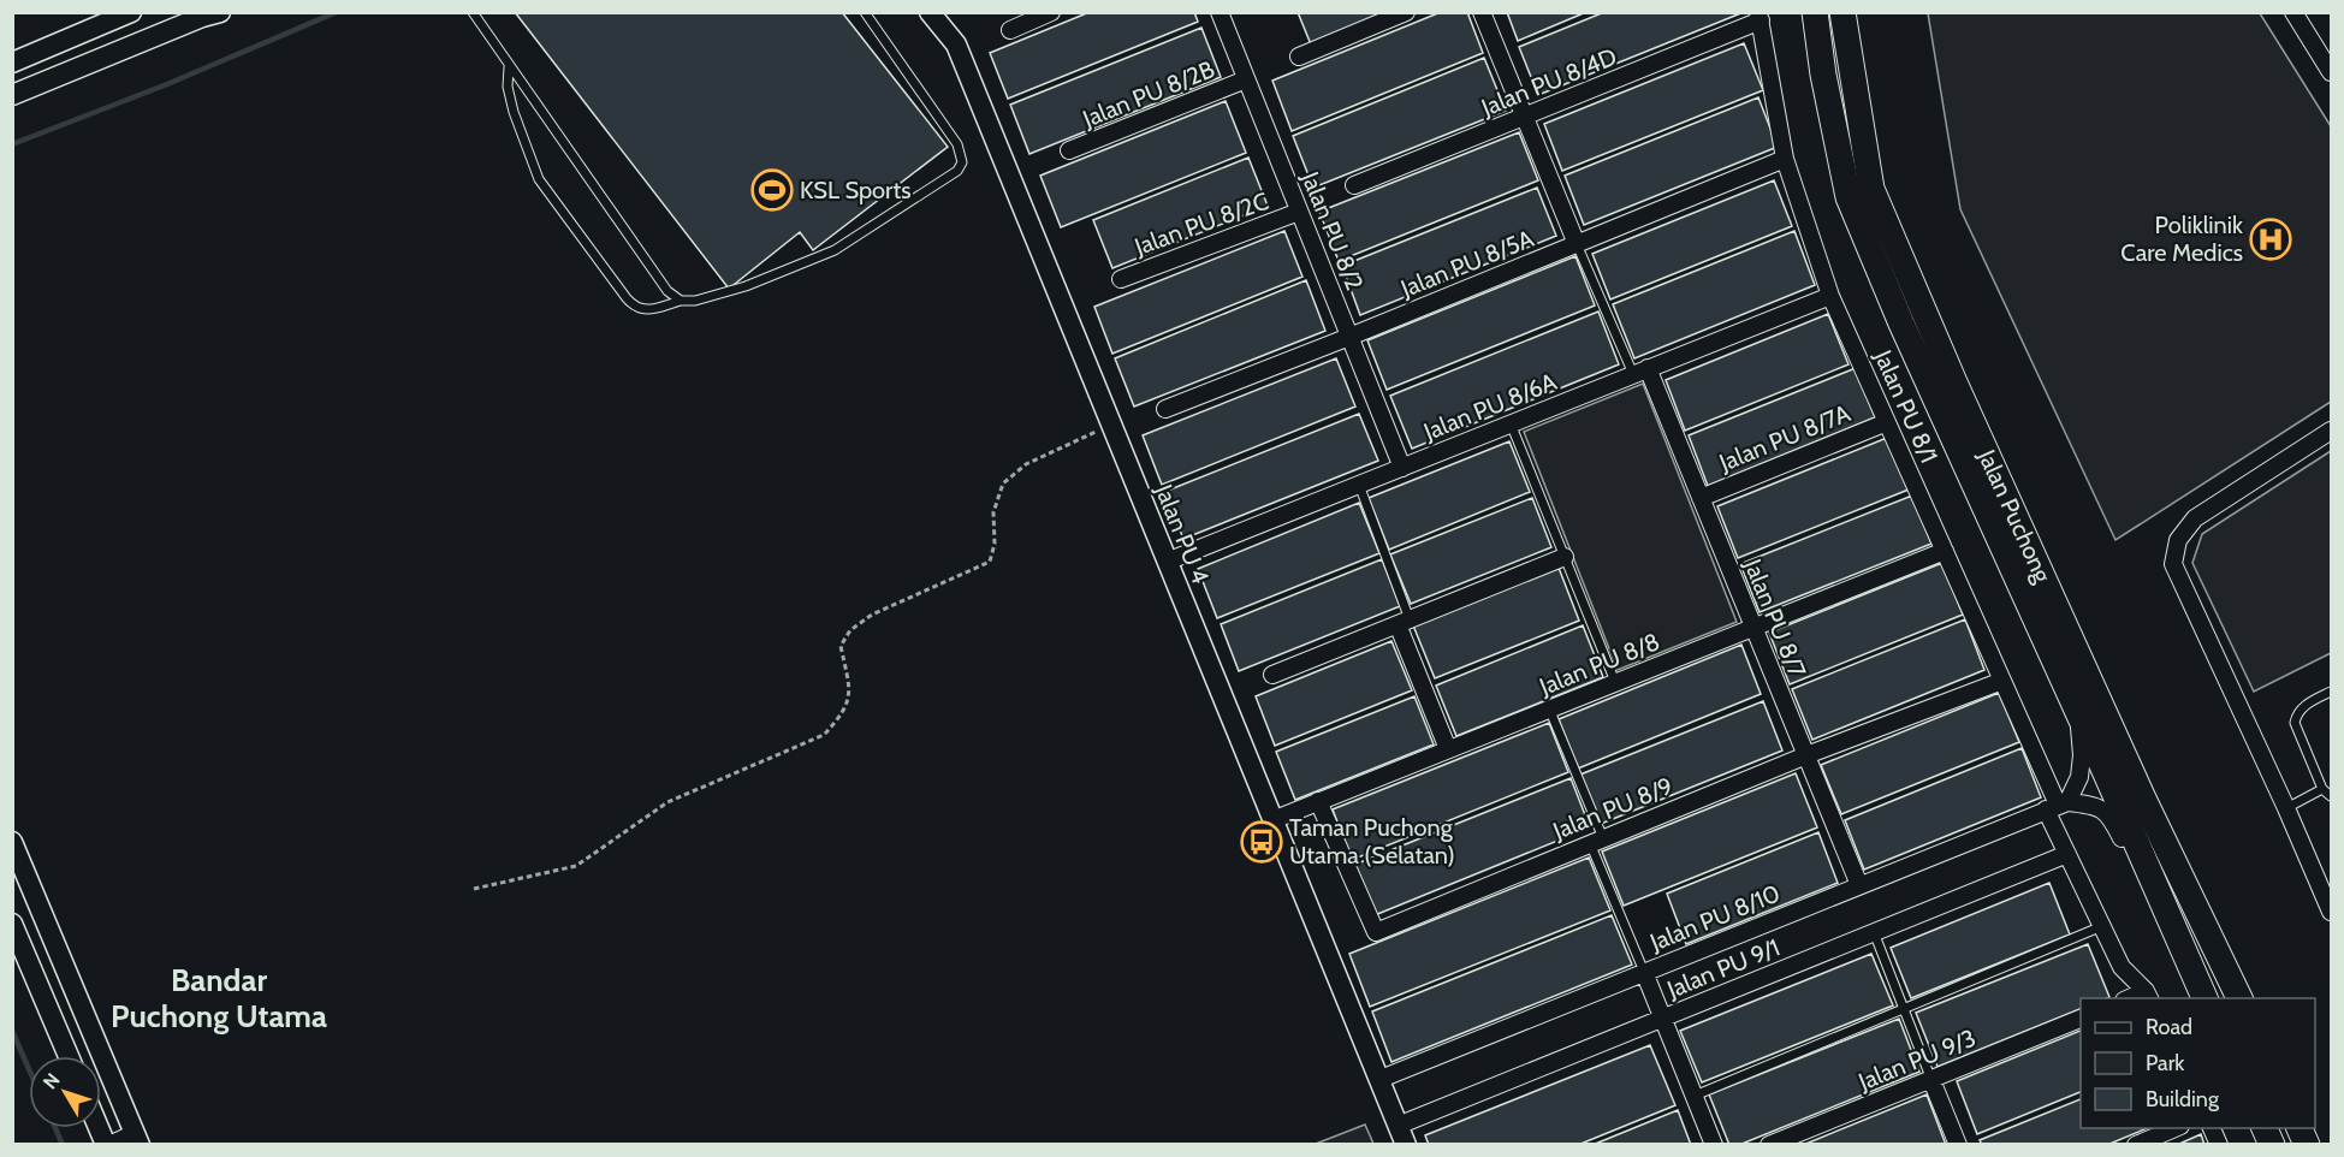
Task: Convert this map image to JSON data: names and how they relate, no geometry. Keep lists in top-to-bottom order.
{
  "streets": {
    "main road": ["Jalan Puchong"],
    "street": [
      "Jalan PU 8/4D",
      "Jalan PU 8/2B",
      "Jalan PU 8/2C",
      "Jalan PU 8/2",
      "Jalan PU 8/5A",
      "Jalan PU 8/6A",
      "Jalan PU 8/1",
      "Jalan PU 8/7A",
      "Jalan PU 4",
      "Jalan PU 8/7",
      "Jalan PU 8/8",
      "Jalan PU 8/9",
      "Jalan PU 8/10",
      "Jalan PU 9/1",
      "Jalan PU 9/3"
    ]
  },
  "crossings": [
    ["Jalan PU 8/4D", "Jalan PU 8/1"],
    ["Jalan PU 8/2B", "Jalan PU 8/2"],
    ["Jalan PU 8/2C", "Jalan PU 8/2"],
    ["Jalan PU 8/2", "Jalan PU 8/5A"],
    ["Jalan PU 8/2", "Jalan PU 8/6A"],
    ["Jalan PU 8/5A", "Jalan PU 8/1"],
    ["Jalan PU 8/6A", "Jalan PU 8/1"],
    ["Jalan PU 8/6A", "Jalan PU 4"],
    ["Jalan PU 8/6A", "Jalan PU 8/7"],
    ["Jalan PU 8/1", "Jalan PU 8/7A"],
    ["Jalan PU 8/1", "Jalan PU 8/8"],
    ["Jalan PU 8/1", "Jalan PU 8/9"],
    ["Jalan PU 8/1", "Jalan PU 8/10"],
    ["Jalan PU 8/7A", "Jalan PU 8/7"],
    ["Jalan PU 4", "Jalan PU 8/8"],
    ["Jalan PU 4", "Jalan PU 8/10"],
    ["Jalan PU 4", "Jalan PU 9/1"],
    ["Jalan PU 8/7", "Jalan PU 8/8"],
    ["Jalan PU 8/7", "Jalan PU 8/9"],
    ["Jalan PU 8/7", "Jalan PU 8/10"],
    ["Jalan PU 8/8", "Jalan PU 8/9"]
  ],
  "districts": ["Bandar Puchong Utama"],
  "places": {
    "sports": ["KSL Sports"],
    "hospital": ["Poliklinik Care Medics"],
    "bus stop": ["Taman Puchong Utama (Selatan)"]
  },
  "legend": ["Road", "Park", "Building"],
  "north": "top left"
}
